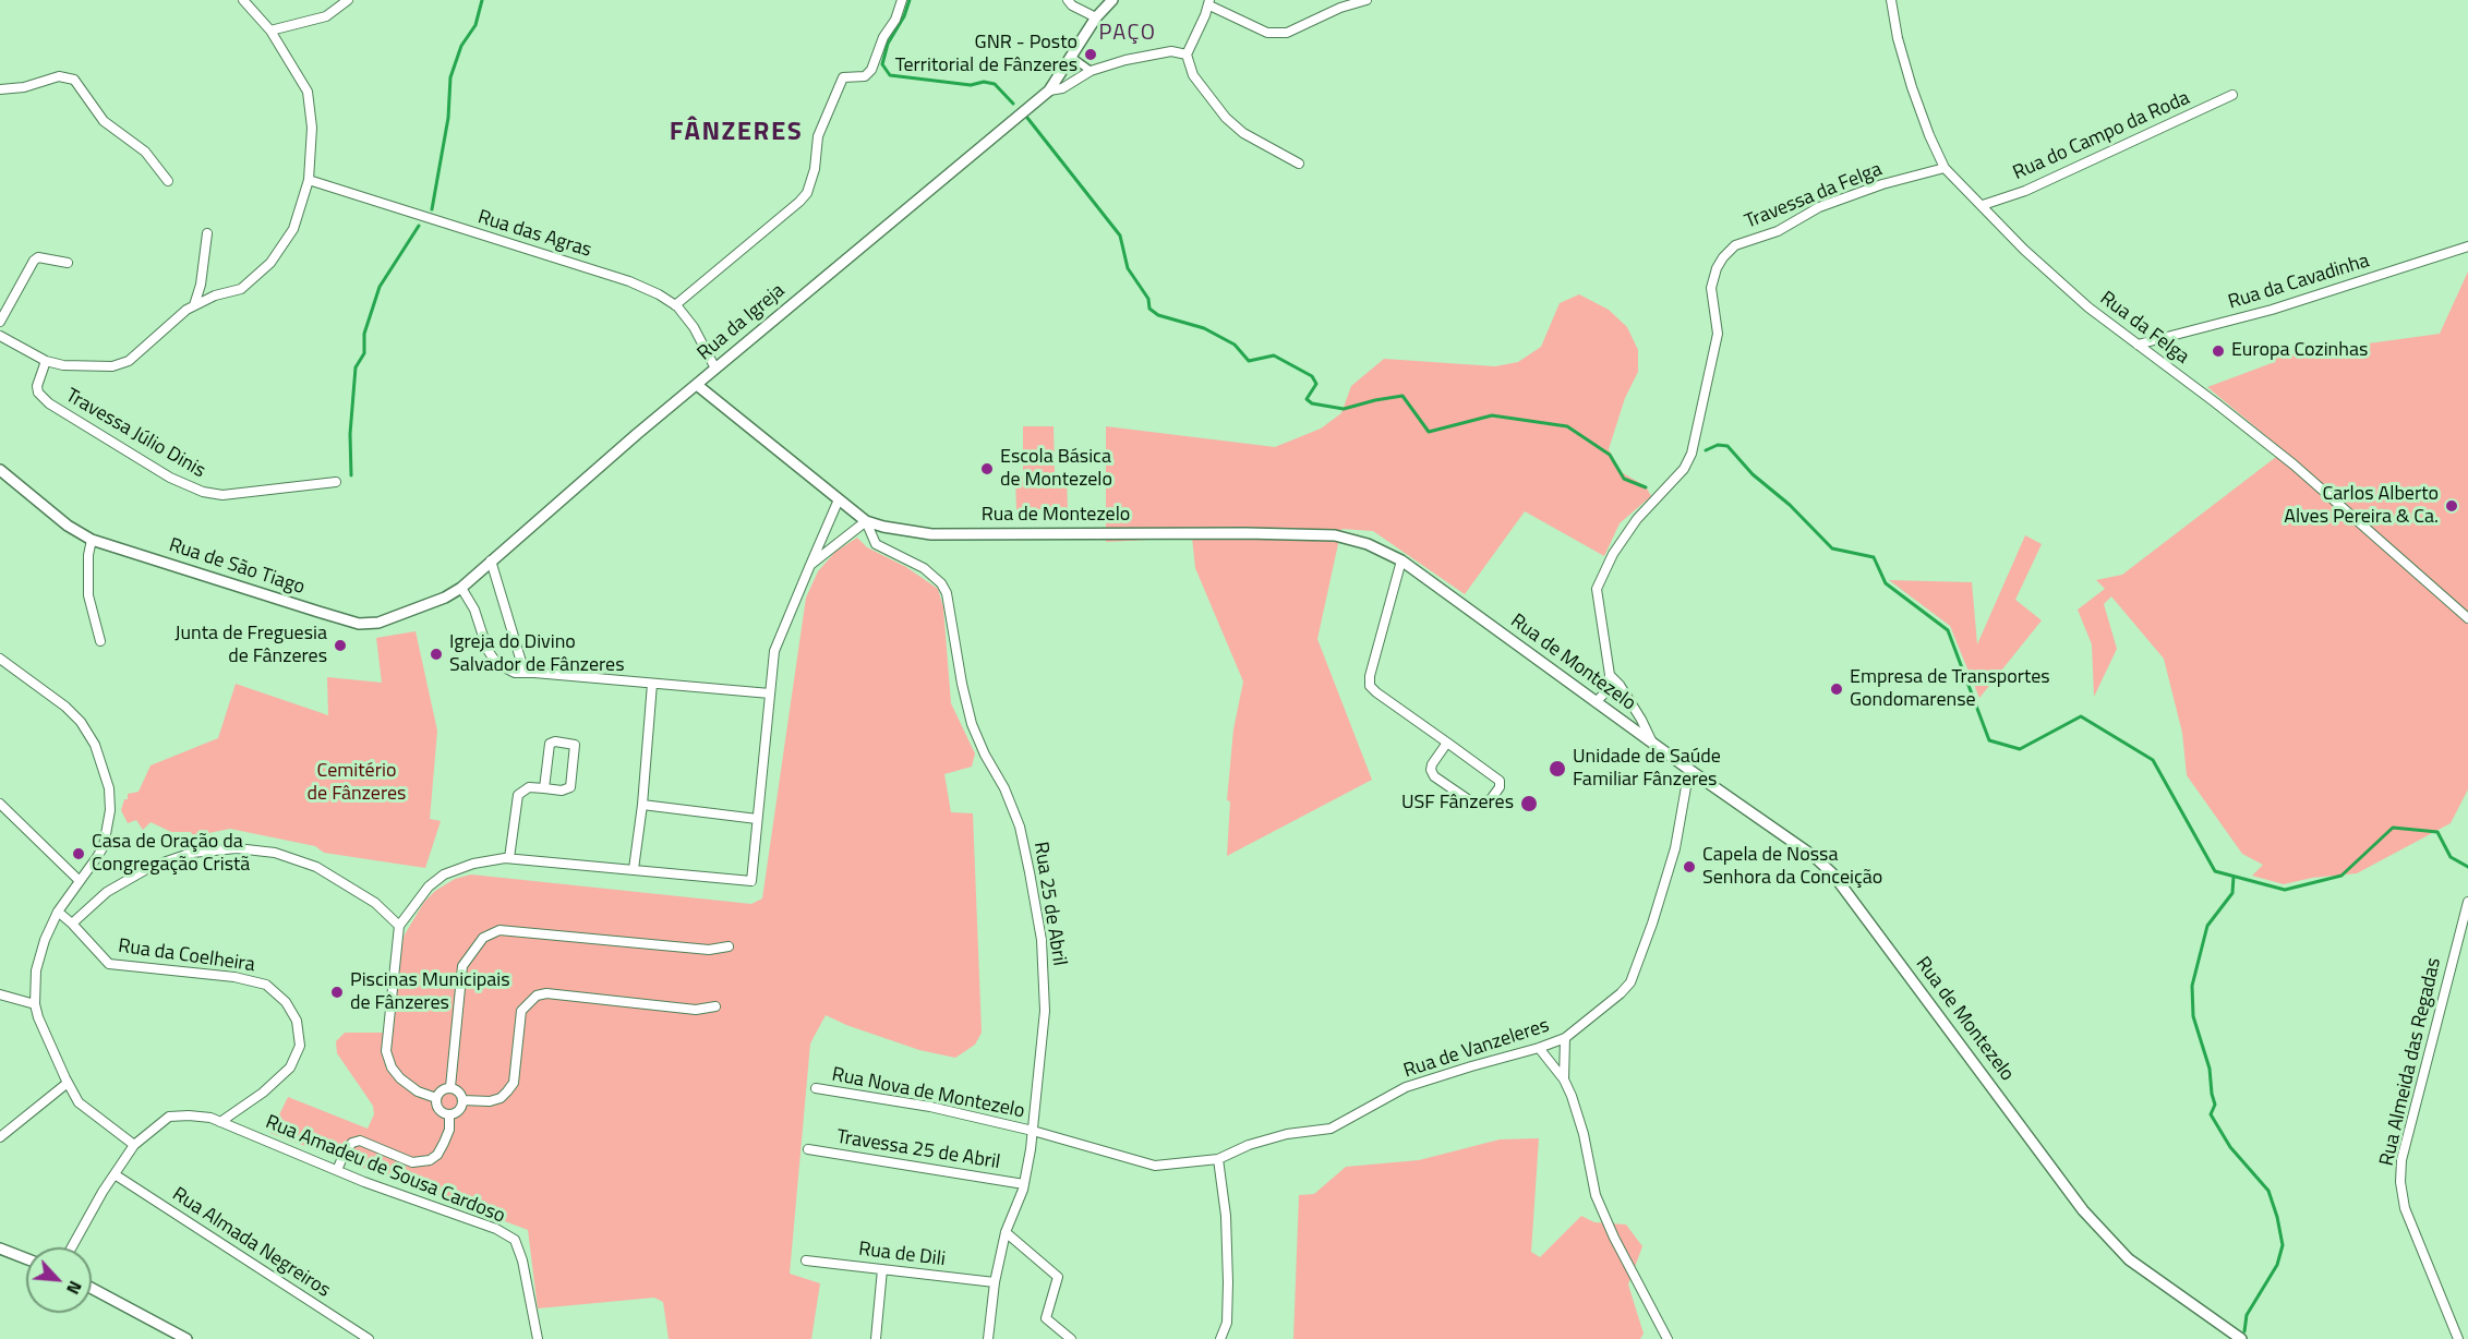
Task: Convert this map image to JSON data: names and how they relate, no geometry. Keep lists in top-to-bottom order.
{
  "streets": {
    "street": [
      "Rua do Campo da Roda",
      "Travessa da Felga",
      "Rua das Agras",
      "Rua da Cavadinha",
      "Rua da Igreja",
      "Rua da Felga",
      "Travessa Júlio Dinis",
      "Rua de Montezelo",
      "Rua de São Tiago",
      "Rua 25 de Abril",
      "Rua da Coelheira",
      "Rua de Vanzeleres",
      "Rua Almeida das Regadas",
      "Rua Nova de Montezelo",
      "Travessa 25 de Abril",
      "Rua Amadeu de Sousa Cardoso",
      "Rua Almada Negreiros",
      "Rua de Dili"
    ]
  },
  "crossings": [
    ["Rua do Campo da Roda", "Rua da Felga"],
    ["Travessa da Felga", "Rua da Felga"],
    ["Travessa da Felga", "Rua de Montezelo"],
    ["Rua das Agras", "Rua da Igreja"],
    ["Rua da Cavadinha", "Rua da Felga"],
    ["Rua da Igreja", "Rua de Montezelo"],
    ["Rua da Igreja", "Rua de São Tiago"],
    ["Rua de Montezelo", "Rua 25 de Abril"],
    ["Rua de Montezelo", "Rua de Vanzeleres"],
    ["Rua 25 de Abril", "Rua de Vanzeleres"],
    ["Rua 25 de Abril", "Rua Nova de Montezelo"],
    ["Rua 25 de Abril", "Travessa 25 de Abril"],
    ["Rua 25 de Abril", "Rua de Dili"],
    ["Rua da Coelheira", "Rua Amadeu de Sousa Cardoso"],
    ["Rua de Vanzeleres", "Rua Nova de Montezelo"]
  ],
  "districts": ["PAÇO", "FÂNZERES"],
  "parks": ["Cemitério de Fânzeres"],
  "places": [
    "GNR - Posto Territorial de Fânzeres",
    "Europa Cozinhas",
    "Escola Básica de Montezelo",
    "Carlos Alberto Alves Pereira & Ca.",
    "Junta de Freguesia de Fânzeres",
    "Igreja do Divino Salvador de Fânzeres",
    "Empresa de Transportes Gondomarense",
    "Unidade de Saúde Familiar Fânzeres",
    "USF Fânzeres",
    "Casa de Oração da Congregação Cristã",
    "Capela de Nossa Senhora da Conceição",
    "Piscinas Municipais de Fânzeres"
  ],
  "north": "bottom right"
}
